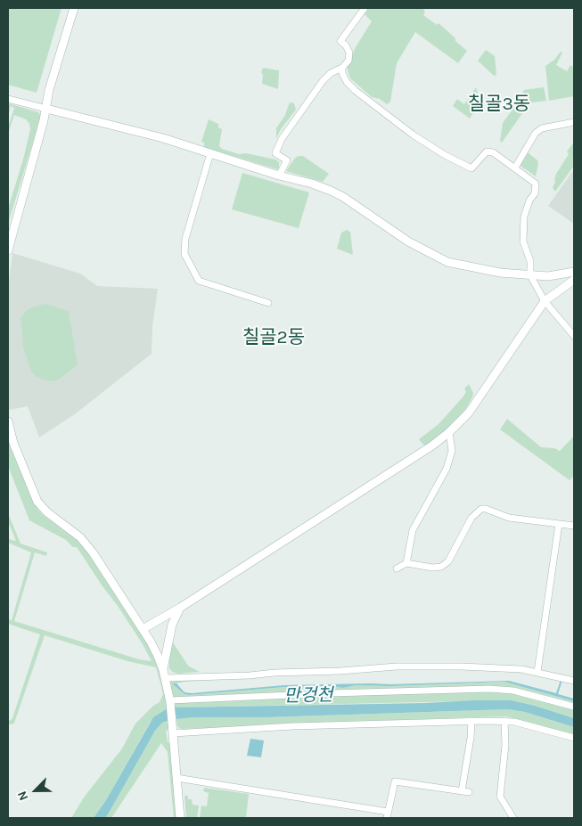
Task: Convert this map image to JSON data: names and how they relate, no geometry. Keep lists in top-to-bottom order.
{
  "districts": ["칠골3동", "칠골2동"],
  "water": ["만겅천"],
  "north": "bottom left"
}
